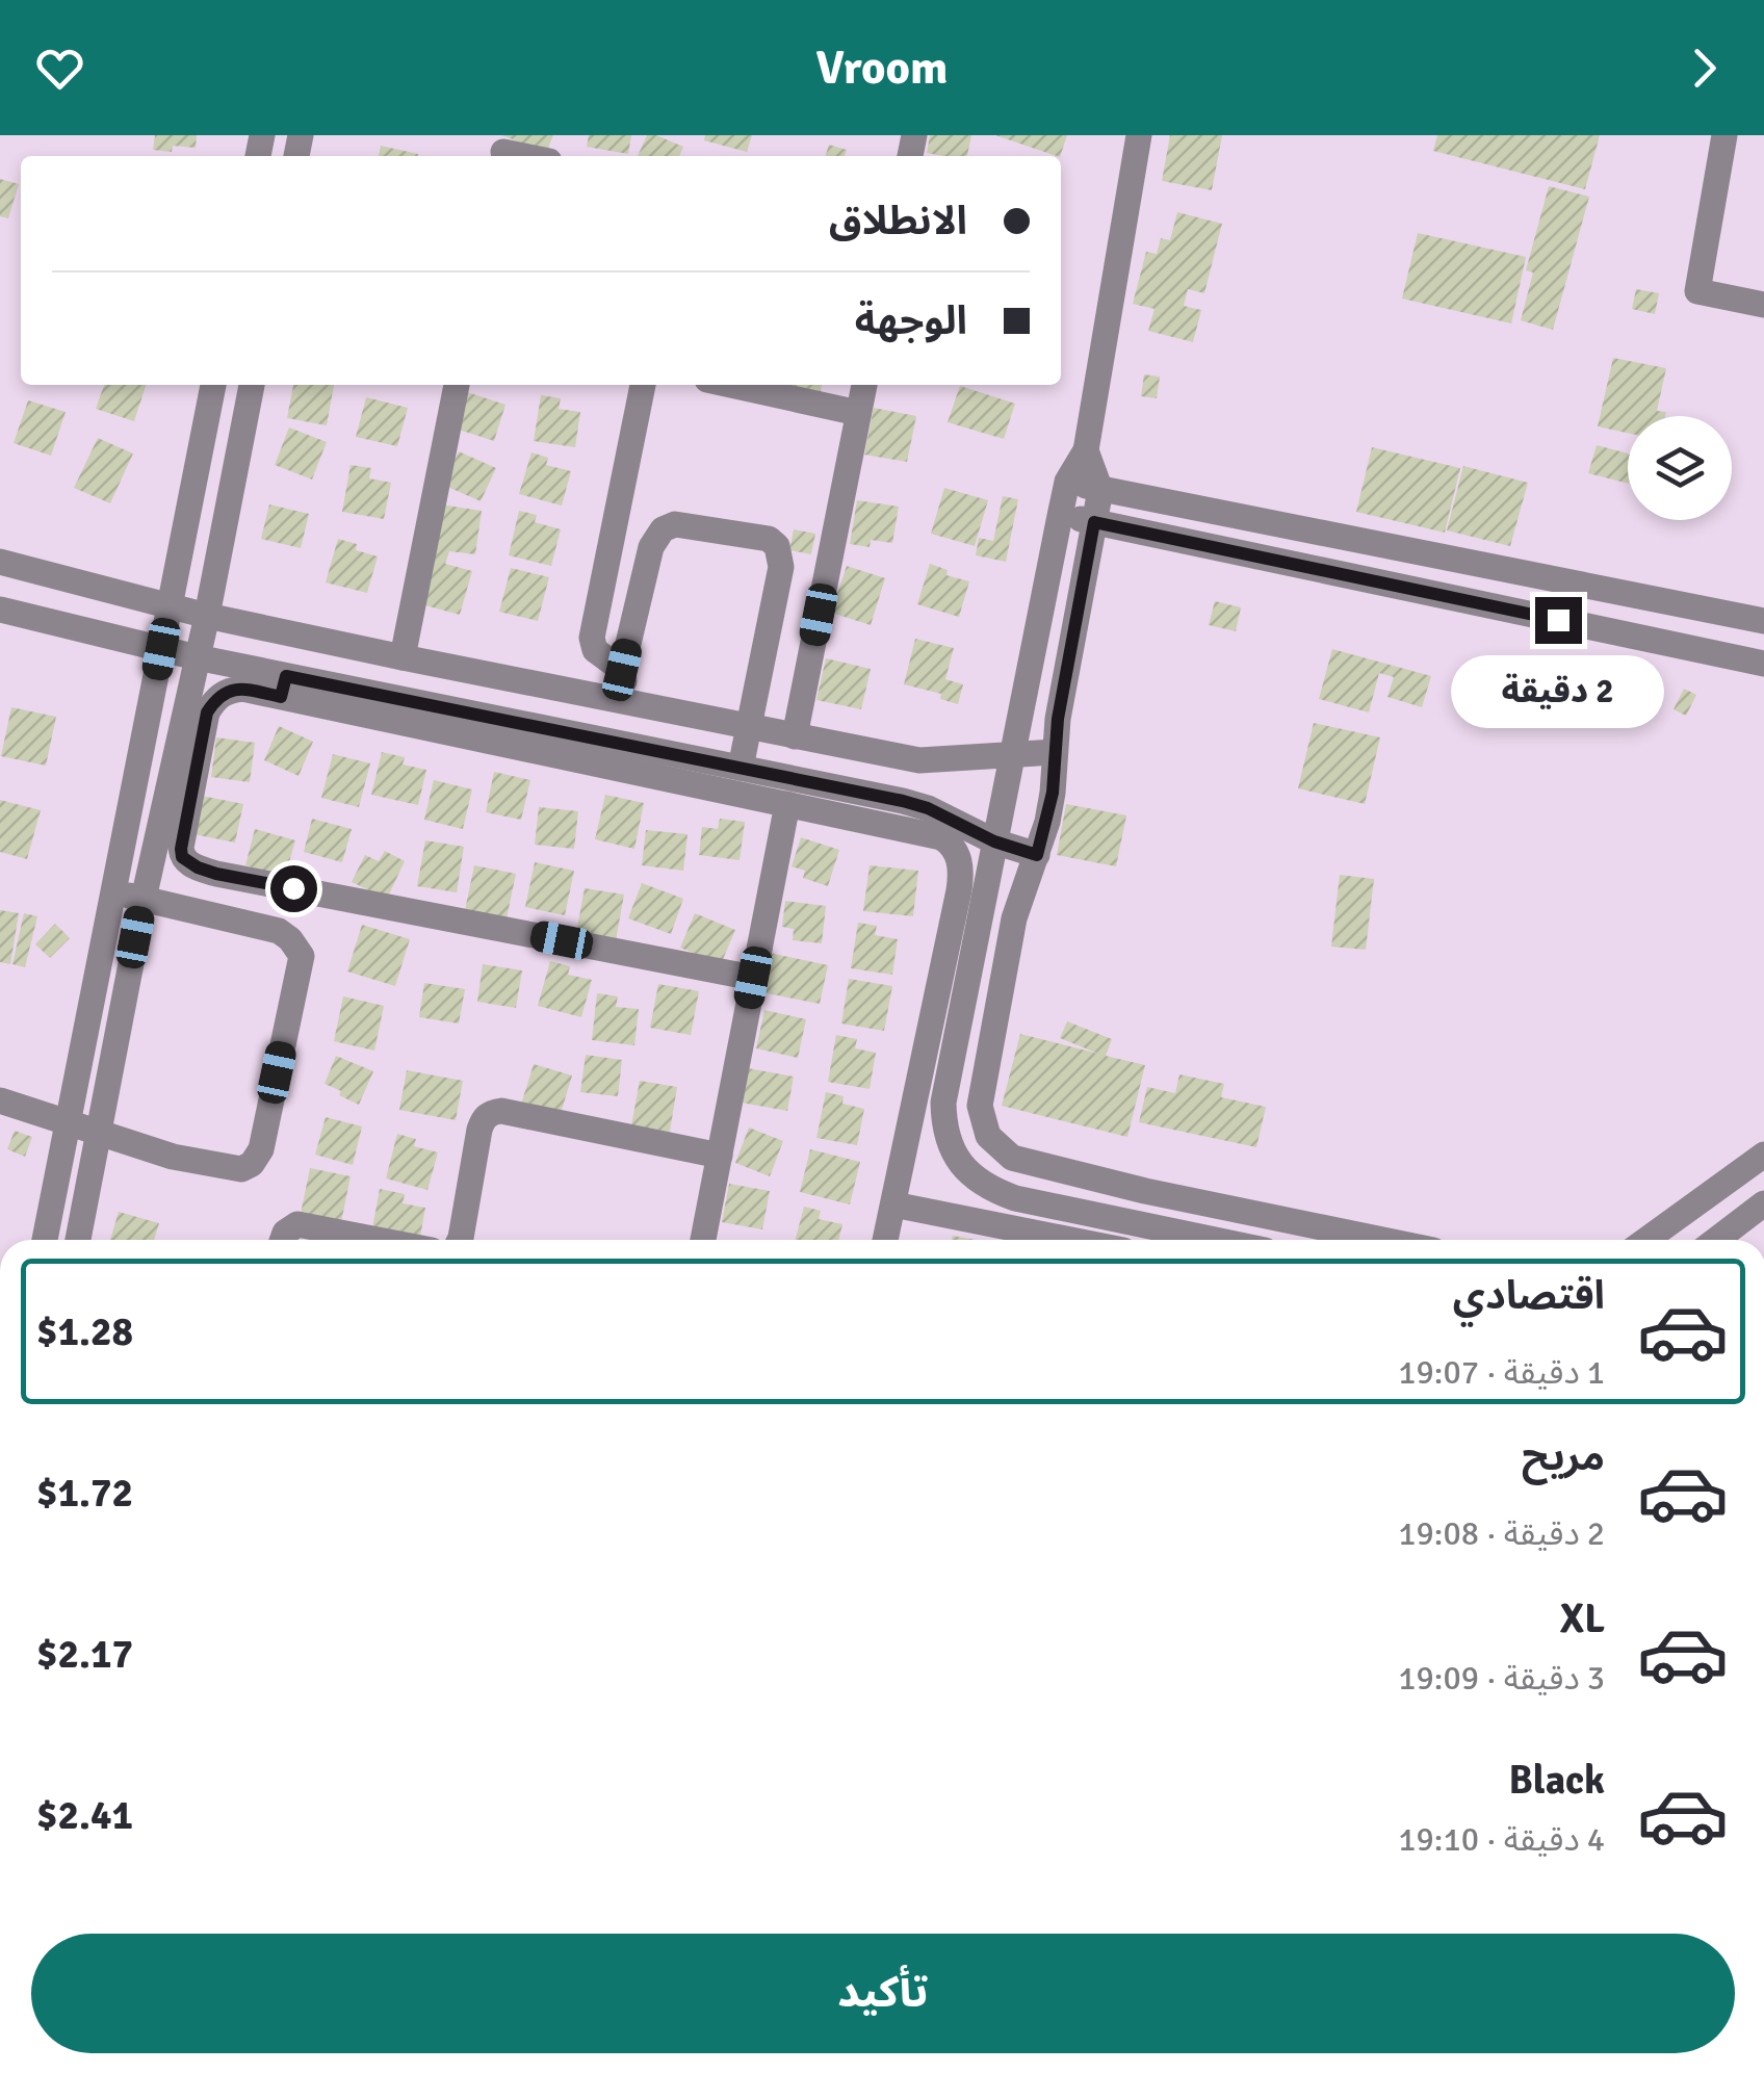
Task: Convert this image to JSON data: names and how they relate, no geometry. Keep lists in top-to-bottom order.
{
  "page": {
    "header": "Vroom",
    "banner": ["الانطلاق", "الوجهة"],
    "bubble": "2 دقيقة",
    "list": [
      {
        "name": "اقتصادي",
        "note": "1 دقيقة · 19:07",
        "value": "$1.28"
      },
      {
        "name": "مريح",
        "note": "2 دقيقة · 19:08",
        "value": "$1.72"
      },
      {
        "name": "XL",
        "note": "3 دقيقة · 19:09",
        "value": "$2.17"
      },
      {
        "name": "Black",
        "note": "4 دقيقة · 19:10",
        "value": "$2.41"
      }
    ],
    "buttons": "تأكيد"
  }
}
